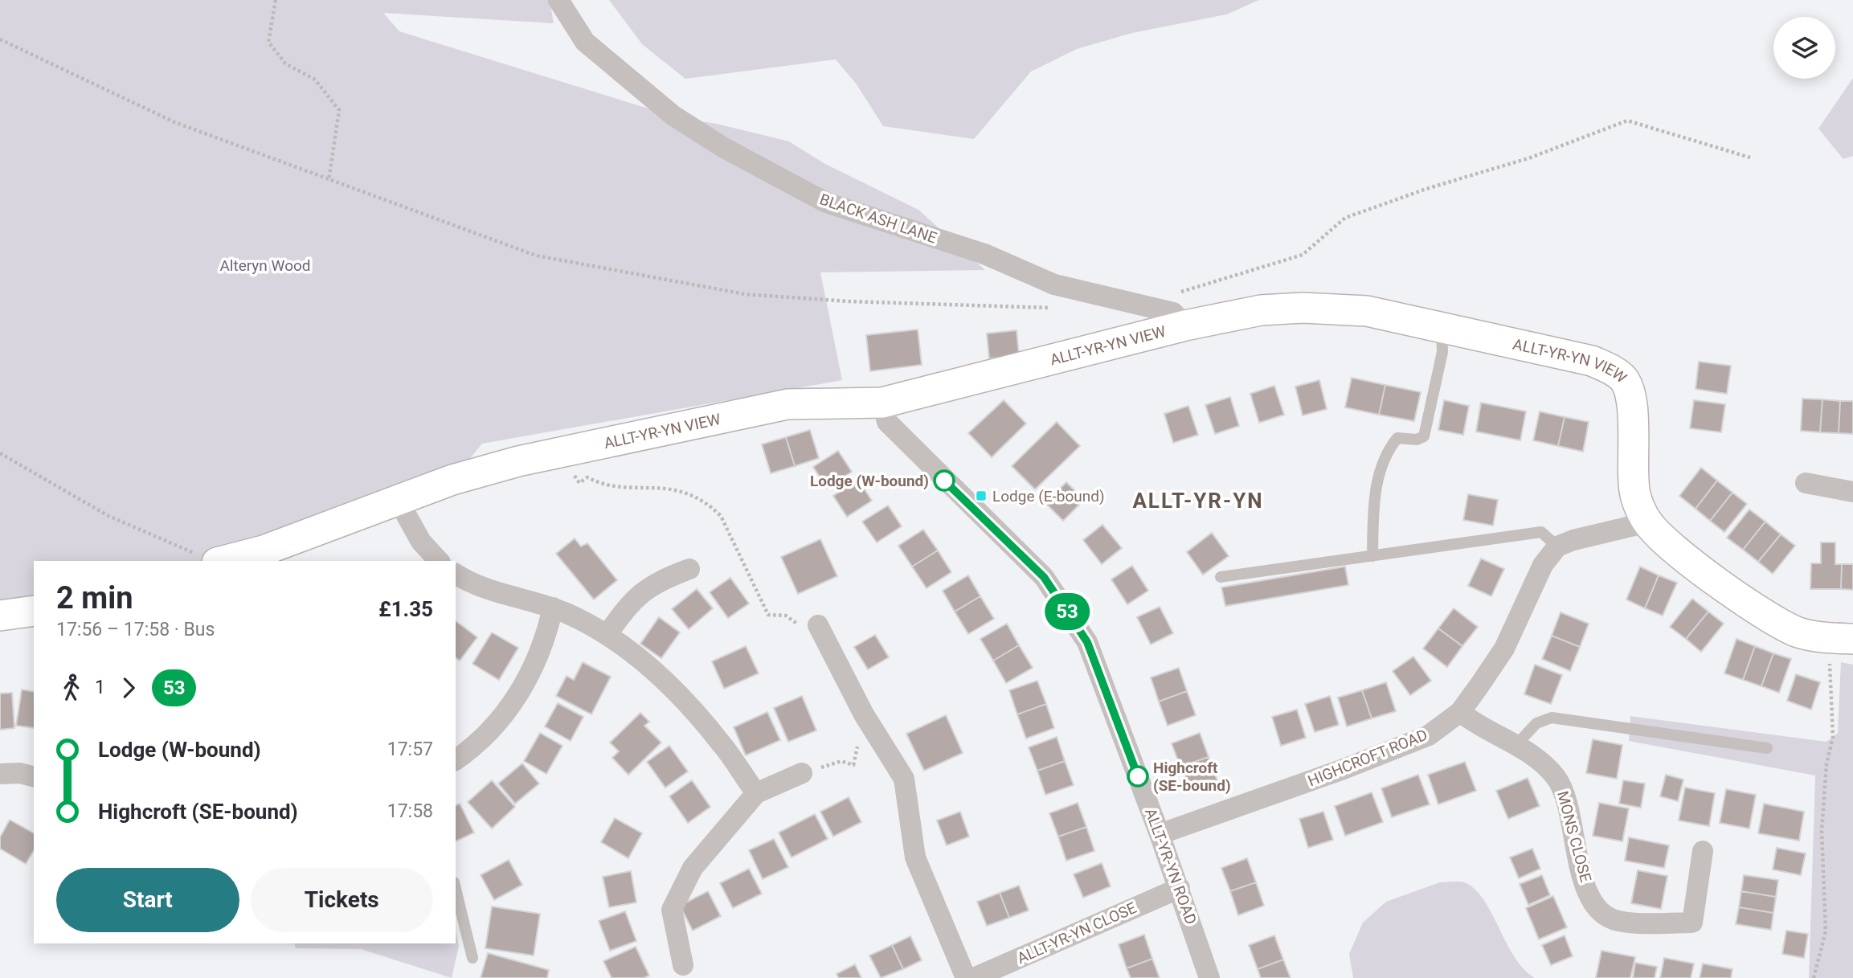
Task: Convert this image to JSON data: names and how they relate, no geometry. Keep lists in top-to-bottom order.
{
  "streets": {
    "street": [
      "BLACK ASH LANE",
      "ALLT-YR-YN VIEW",
      "HIGHCROFT ROAD",
      "MONS CLOSE",
      "ALLT-YR-YN ROAD",
      "ALLT-YR-YN CLOSE"
    ]
  },
  "crossings": [
    ["BLACK ASH LANE", "ALLT-YR-YN VIEW"],
    ["ALLT-YR-YN VIEW", "ALLT-YR-YN ROAD"],
    ["HIGHCROFT ROAD", "MONS CLOSE"],
    ["HIGHCROFT ROAD", "ALLT-YR-YN ROAD"],
    ["ALLT-YR-YN ROAD", "ALLT-YR-YN CLOSE"]
  ],
  "districts": ["ALLT-YR-YN"],
  "parks": ["Alteryn Wood"],
  "places": {
    "other": ["Lodge (W-bound)", "Highcroft (SE-bound)"],
    "transit": ["Lodge (E-bound)"]
  },
  "lines": ["bus line 53"],
  "page": {
    "on_map": "53",
    "heading": ["2 min", "17:56 – 17:58 · Bus", "£1.35"],
    "legs": ["1", "53"],
    "list": [
      {
        "name": "Lodge (W-bound)",
        "value": "17:57"
      },
      {
        "name": "Highcroft (SE-bound)",
        "value": "17:58"
      }
    ],
    "buttons": ["Start", "Tickets"]
  }
}
